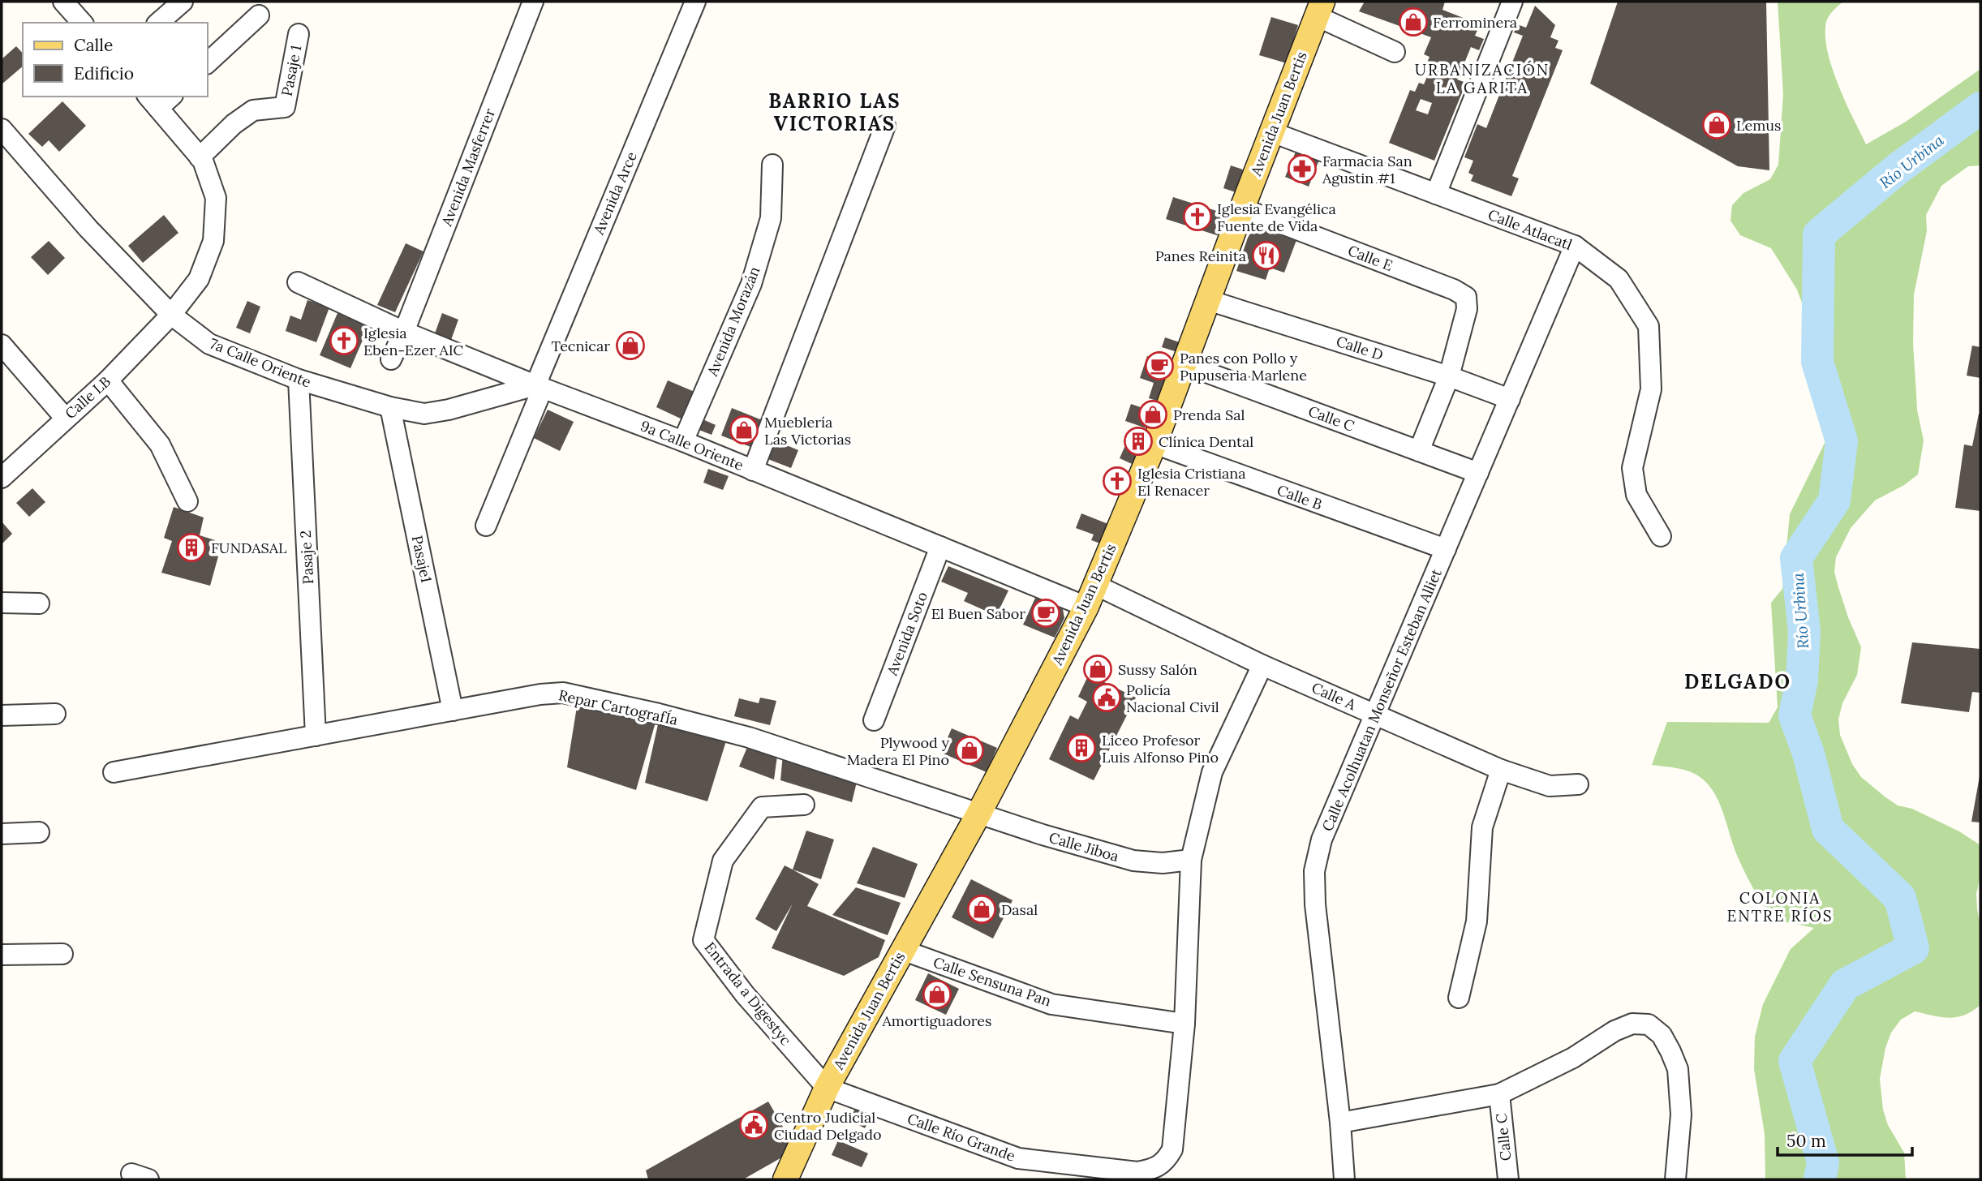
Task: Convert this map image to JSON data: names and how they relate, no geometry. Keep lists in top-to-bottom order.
{
  "streets": {
    "main road": ["Avenida Juan Bertis"],
    "street": [
      "Pasaje 1",
      "Avenida Masferrer",
      "Avenida Arce",
      "Calle Atlacatl",
      "Calle E",
      "Avenida Morazán",
      "Calle D",
      "7a Calle Oriente",
      "Calle LB",
      "Calle C",
      "9a Calle Oriente",
      "Calle B",
      "Pasaje 2",
      "Pasaje1",
      "Avenida Soto",
      "Calle A",
      "Calle Acolhuatan Monseñor Esteban Alliet",
      "Repar CartografÍa",
      "Calle Jiboa",
      "Calle Sensuna Pan",
      "Entrada a Digestyc",
      "Calle Río Grande"
    ]
  },
  "crossings": [
    ["Pasaje 1", "Calle LB"],
    ["Avenida Juan Bertis", "Calle Atlacatl"],
    ["Avenida Juan Bertis", "Calle E"],
    ["Avenida Juan Bertis", "Calle D"],
    ["Avenida Juan Bertis", "Calle C"],
    ["Avenida Juan Bertis", "9a Calle Oriente"],
    ["Avenida Juan Bertis", "Calle B"],
    ["Avenida Juan Bertis", "Calle A"],
    ["Avenida Juan Bertis", "Repar CartografÍa"],
    ["Avenida Juan Bertis", "Calle Jiboa"],
    ["Avenida Juan Bertis", "Calle Sensuna Pan"],
    ["Avenida Juan Bertis", "Entrada a Digestyc"],
    ["Avenida Juan Bertis", "Calle Río Grande"],
    ["Avenida Masferrer", "9a Calle Oriente"],
    ["Avenida Arce", "7a Calle Oriente"],
    ["Avenida Arce", "9a Calle Oriente"],
    ["Calle Atlacatl", "Calle Acolhuatan Monseñor Esteban Alliet"],
    ["Calle E", "Calle D"],
    ["Avenida Morazán", "9a Calle Oriente"],
    ["Calle D", "Calle Acolhuatan Monseñor Esteban Alliet"],
    ["7a Calle Oriente", "Calle LB"],
    ["7a Calle Oriente", "9a Calle Oriente"],
    ["7a Calle Oriente", "Pasaje 2"],
    ["7a Calle Oriente", "Pasaje1"],
    ["Calle C", "Calle Acolhuatan Monseñor Esteban Alliet"],
    ["9a Calle Oriente", "Avenida Soto"],
    ["9a Calle Oriente", "Calle A"],
    ["Calle B", "Calle Acolhuatan Monseñor Esteban Alliet"],
    ["Pasaje 2", "Repar CartografÍa"],
    ["Pasaje1", "Repar CartografÍa"],
    ["Calle A", "Calle Acolhuatan Monseñor Esteban Alliet"],
    ["Repar CartografÍa", "Calle Jiboa"],
    ["Calle Sensuna Pan", "Calle Río Grande"],
    ["Entrada a Digestyc", "Calle Río Grande"]
  ],
  "districts": [
    "URBANIZACIÓN LA GARITA",
    "BARRIO LAS VICTORIAS",
    "DELGADO",
    "COLONIA ENTRE RÍOS"
  ],
  "water": ["Río Urbina"],
  "places": {
    "shop": [
      "Ferrominera",
      "Lemus",
      "Tecnicar",
      "Prenda Sal",
      "Mueblería Las Victorias",
      "Sussy Salón",
      "Plywood y Madera El Pino",
      "Dasal",
      "Amortiguadores"
    ],
    "pharmacy": ["Farmacia San Agustin #1"],
    "church": ["Iglesia Evangélica Fuente de Vida", "Iglesia Eben-Ezer AIC", "Iglesia Cristiana El Renacer"],
    "restaurant": ["Panes Reinita"],
    "cafe": ["Panes con Pollo y Pupuseria Marlene", "El Buen Sabor"],
    "building": ["Clínica Dental", "FUNDASAL", "Liceo Profesor Luis Alfonso Pino"],
    "public building": ["Policía Nacional Civil", "Centro Judicial Ciudad Delgado"]
  },
  "legend": ["Calle", "Edificio"],
  "scale_bar": "50 m"
}
